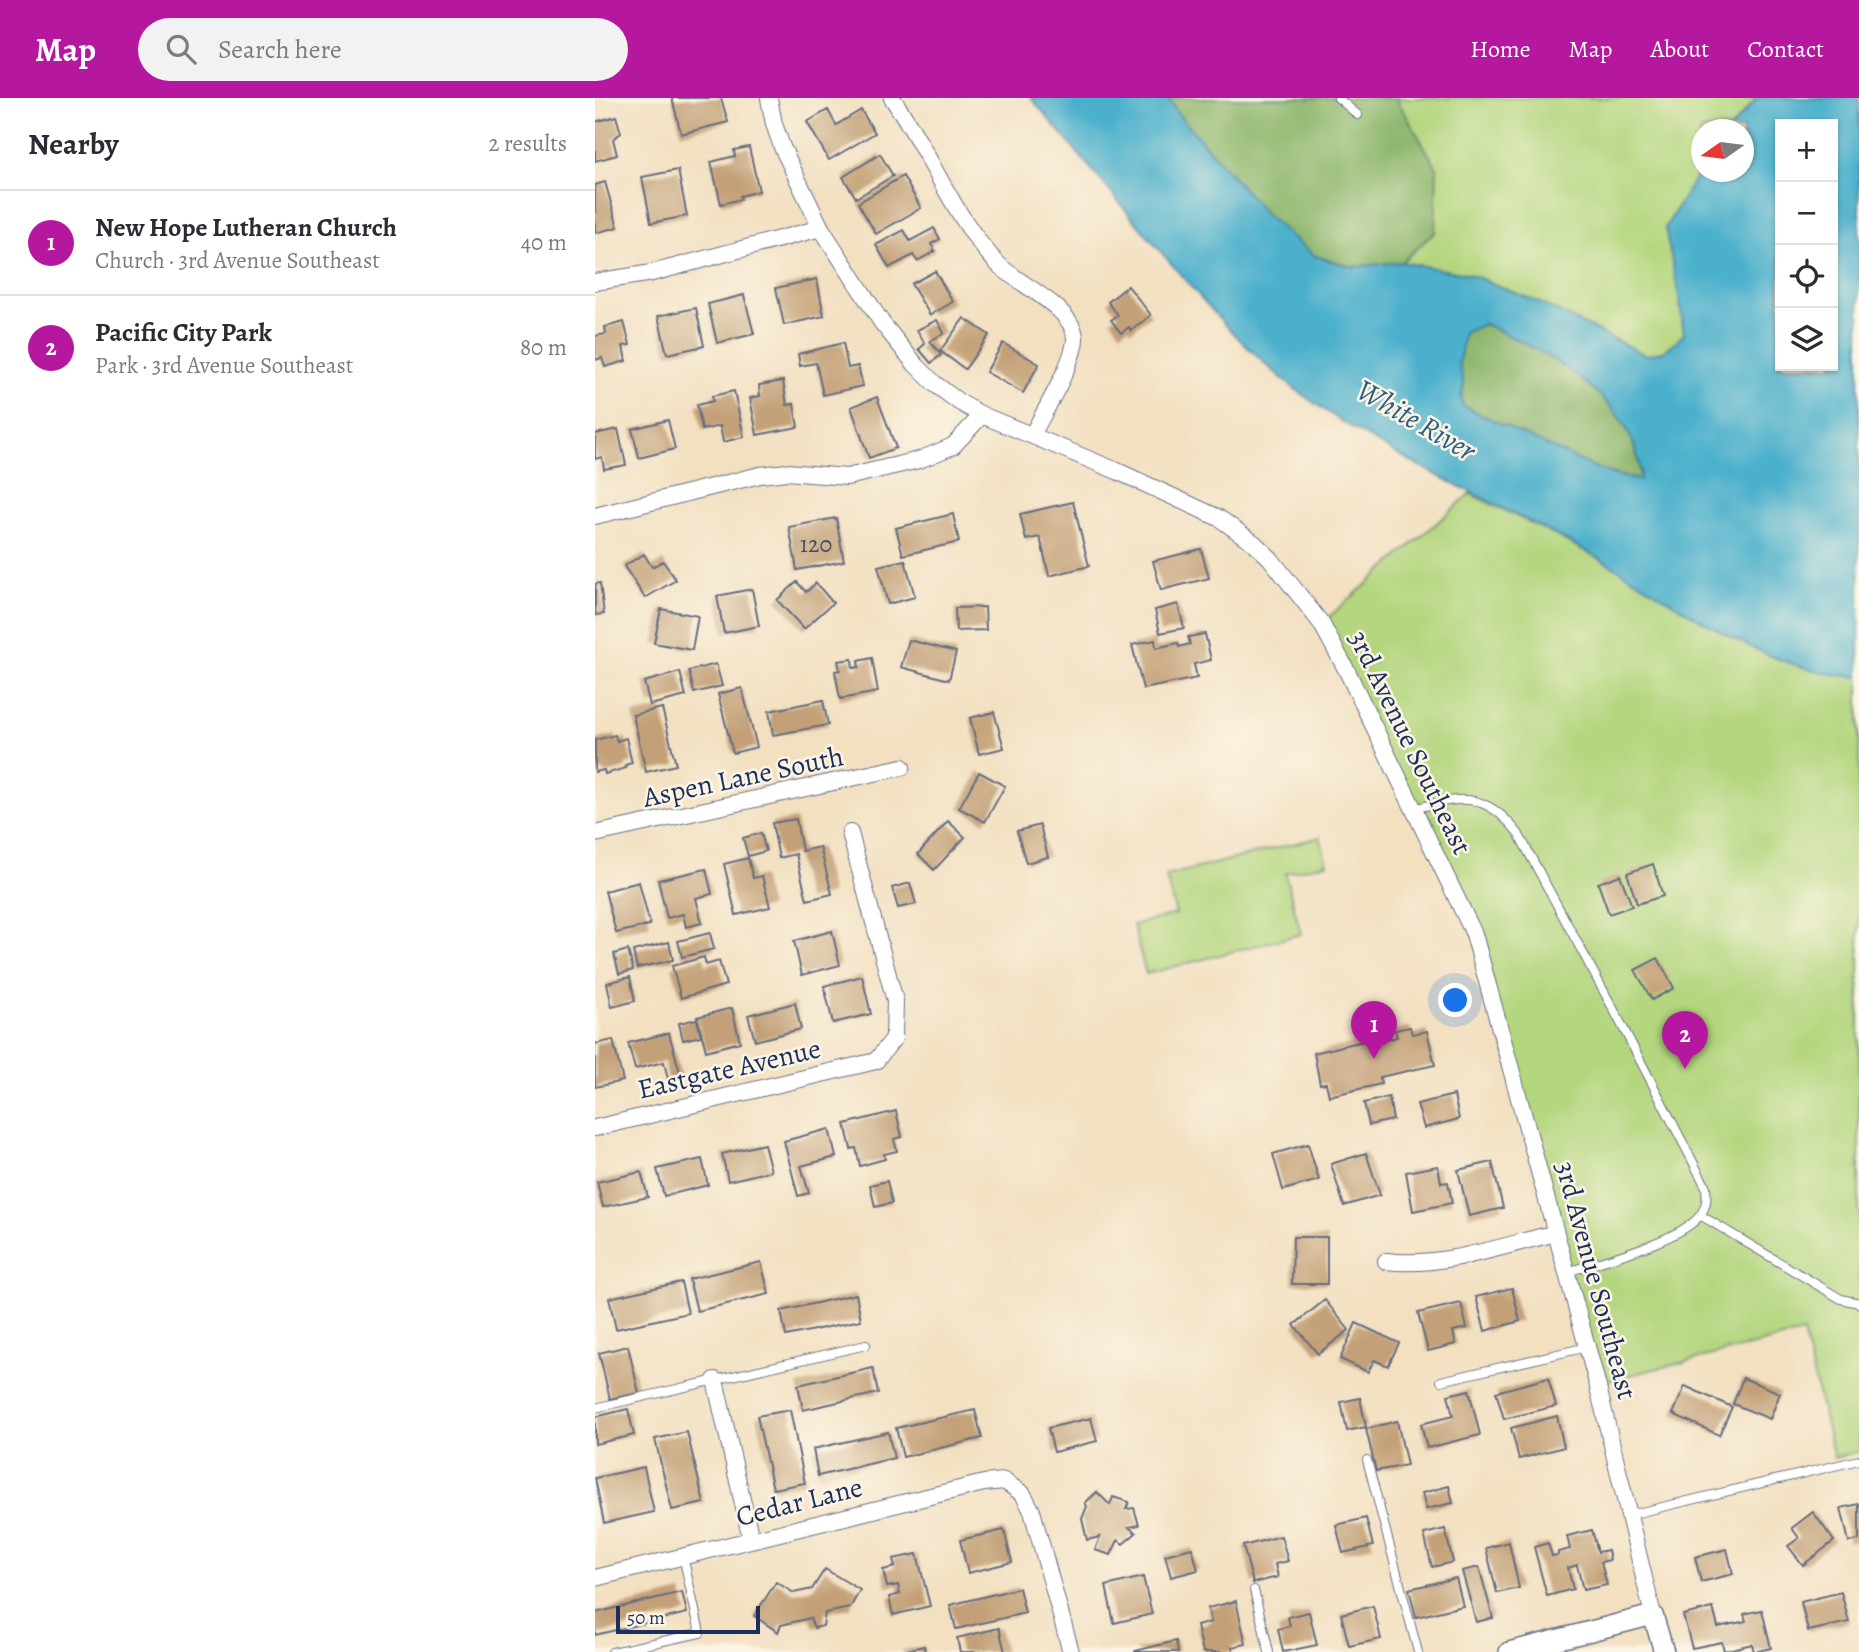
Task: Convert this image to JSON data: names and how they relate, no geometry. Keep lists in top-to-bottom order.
{
  "streets": {
    "street": [
      "3rd Avenue Southeast",
      "Aspen Lane South",
      "Eastgate Avenue",
      "Cedar Lane"
    ]
  },
  "water": ["White River"],
  "house_numbers": ["120"],
  "scale_bar": "50 m",
  "north": "left",
  "page": {
    "header": "Map",
    "search": "Search here",
    "nav": [
      "Home",
      "Map",
      "About",
      "Contact"
    ],
    "heading": ["Nearby", "2 results"],
    "map_buttons": ["+", "−"],
    "list": [
      {
        "mark": "1",
        "name": "New Hope Lutheran Church",
        "note": "Church · 3rd Avenue Southeast",
        "value": "40 m"
      },
      {
        "mark": "2",
        "name": "Pacific City Park",
        "note": "Park · 3rd Avenue Southeast",
        "value": "80 m"
      }
    ],
    "pins": ["1", "2"],
    "scale": "50 m"
  }
}
